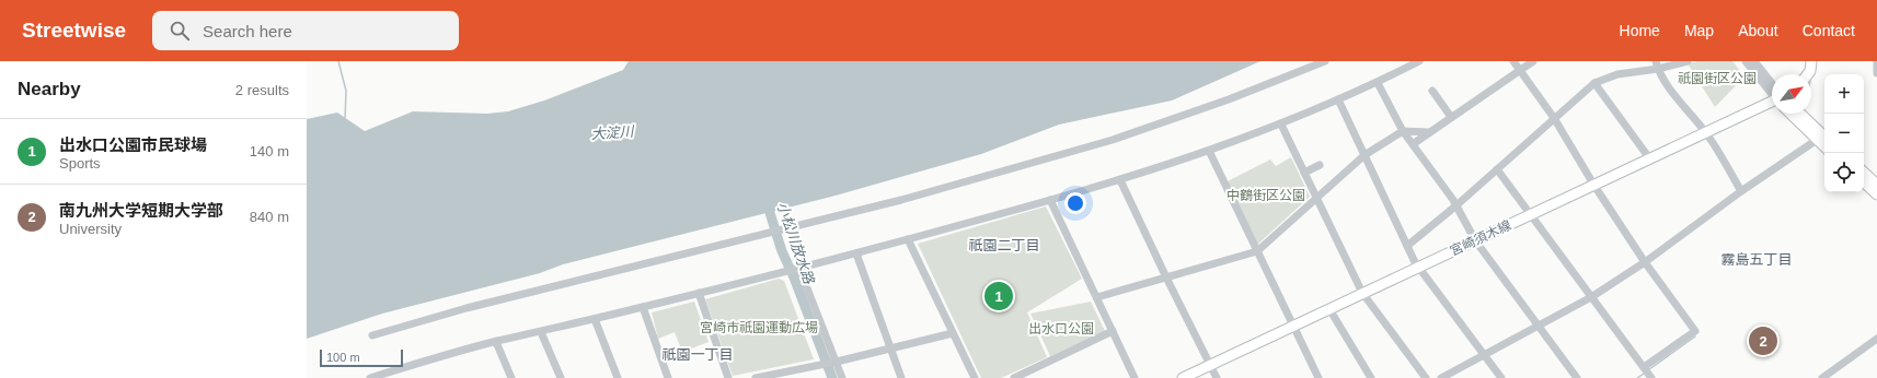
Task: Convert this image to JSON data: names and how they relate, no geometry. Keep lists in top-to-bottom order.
{
  "streets": {
    "main road": ["宮崎須木線"]
  },
  "districts": ["祇園二丁目", "霧島五丁目", "祇園一丁目"],
  "water": ["大淀川", "小松川放水路"],
  "parks": [
    "祇園街区公園",
    "中鶴街区公園",
    "宮崎市祇園運動広場",
    "出水口公園"
  ],
  "scale_bar": "100 m",
  "north": "top right",
  "page": {
    "header": "Streetwise",
    "search": "Search here",
    "nav": [
      "Home",
      "Map",
      "About",
      "Contact"
    ],
    "heading": ["Nearby", "2 results"],
    "map_buttons": ["+", "−"],
    "list": [
      {
        "mark": "1",
        "name": "出水口公園市民球場",
        "note": "Sports",
        "value": "140 m"
      },
      {
        "mark": "2",
        "name": "南九州大学短期大学部",
        "note": "University",
        "value": "840 m"
      }
    ],
    "pins": ["1", "2"],
    "scale": "100 m"
  }
}
